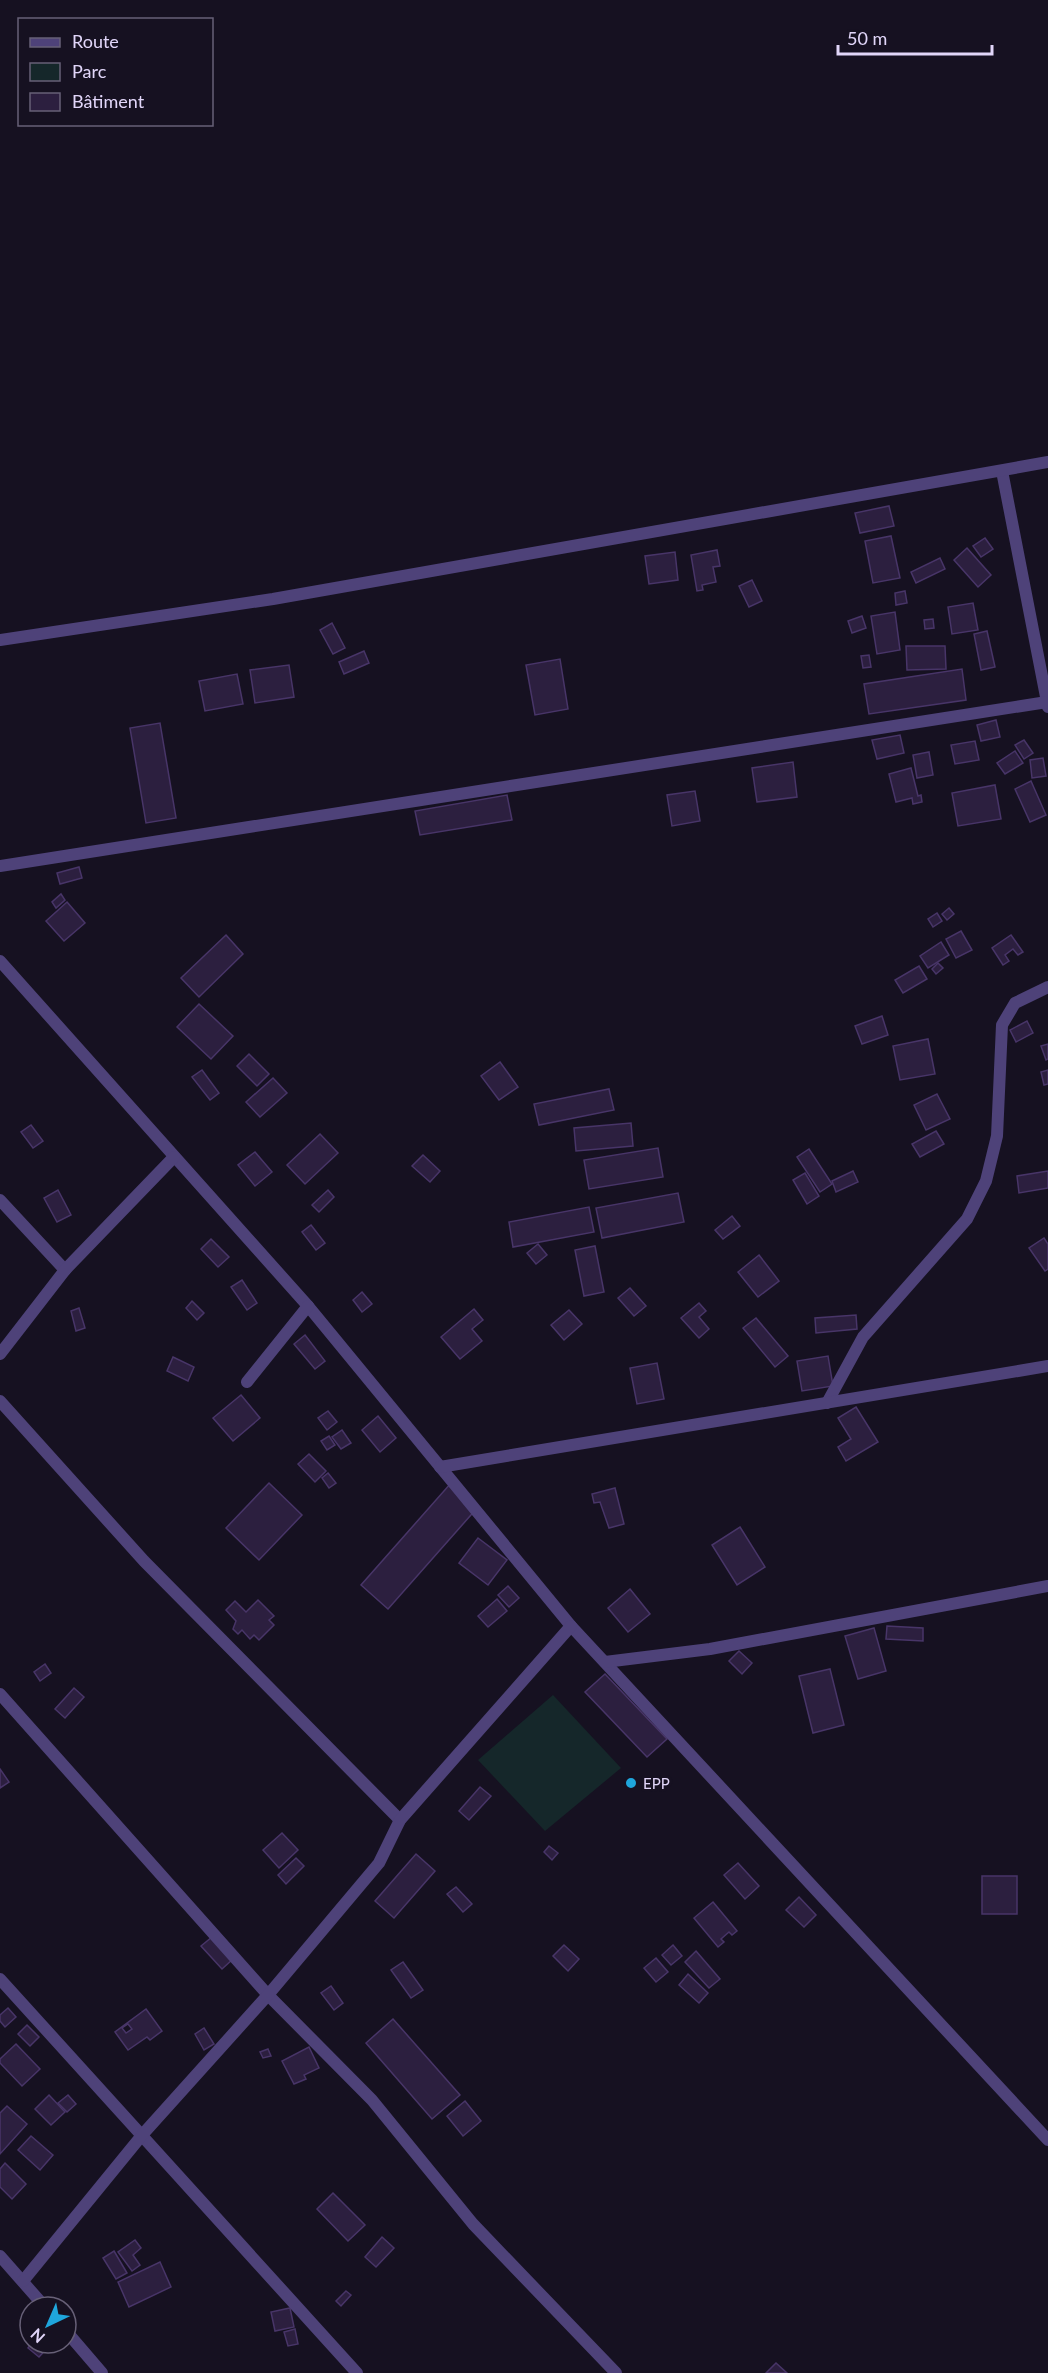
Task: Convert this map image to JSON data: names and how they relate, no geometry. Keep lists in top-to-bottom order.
{
  "places": ["EPP"],
  "legend": ["Route", "Parc", "Bâtiment"],
  "scale_bar": "50 m",
  "north": "bottom left"
}
